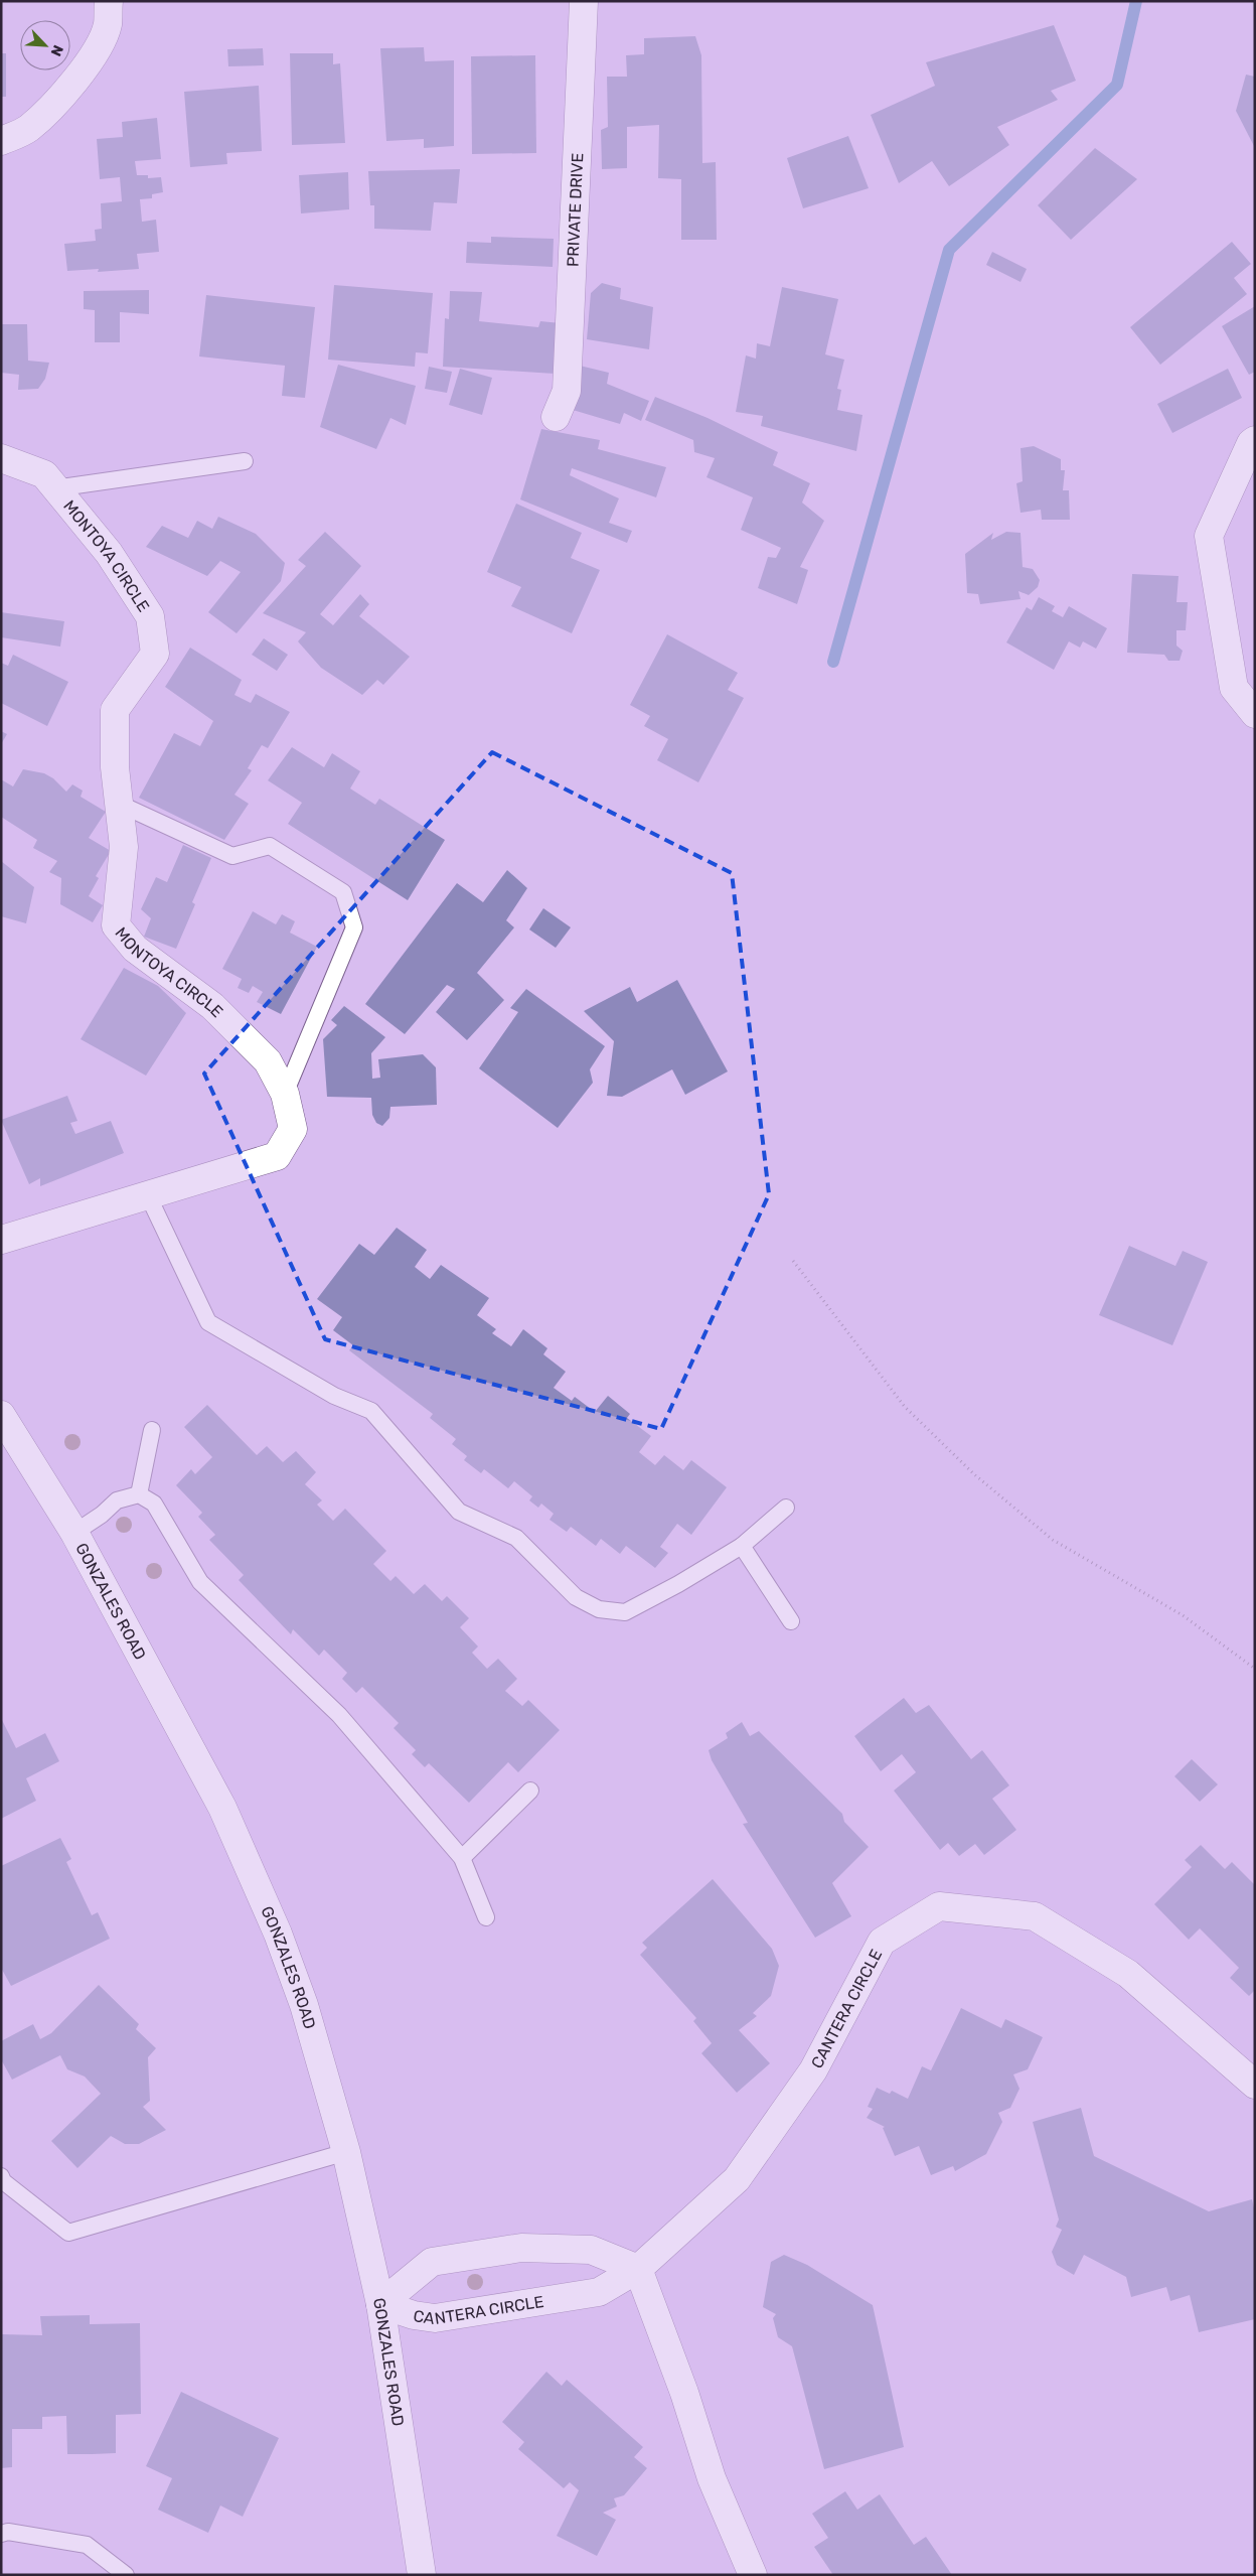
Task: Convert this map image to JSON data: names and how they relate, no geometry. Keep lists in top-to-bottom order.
{
  "streets": {
    "street": [
      "PRIVATE DRIVE",
      "MONTOYA CIRCLE",
      "GONZALES ROAD",
      "CANTERA CIRCLE"
    ]
  },
  "crossings": [
    ["GONZALES ROAD", "CANTERA CIRCLE"]
  ],
  "north": "bottom right"
}
